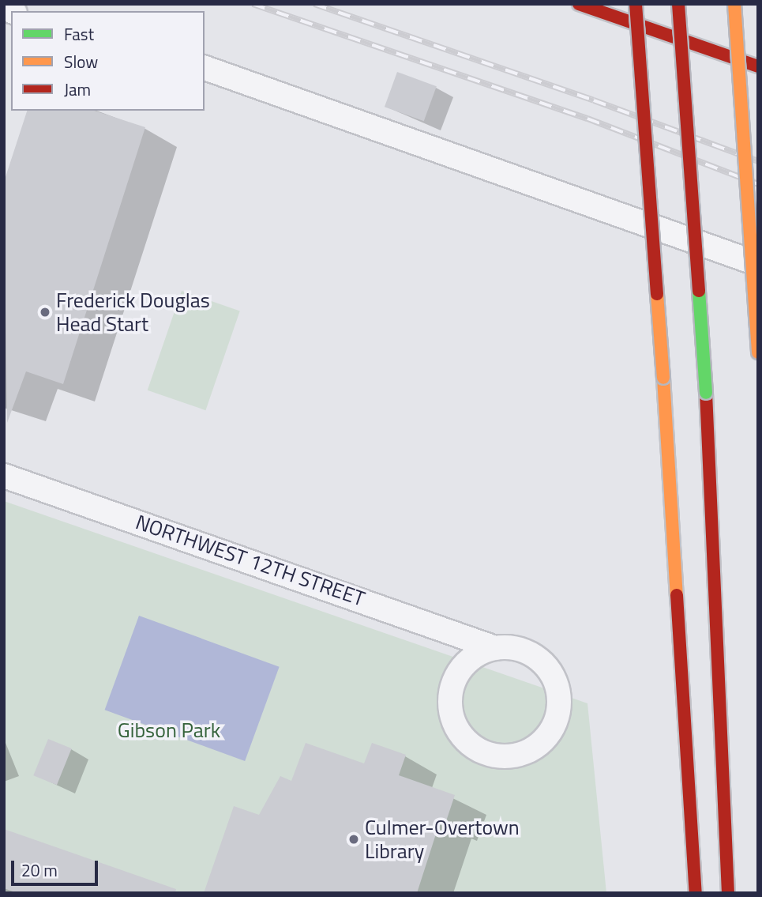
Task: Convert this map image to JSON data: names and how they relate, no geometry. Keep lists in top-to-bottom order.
{
  "streets": {
    "street": ["NORTHWEST 12TH STREET"]
  },
  "parks": ["Gibson Park"],
  "places": ["Frederick Douglas Head Start", "Culmer-Overtown Library"],
  "legend": ["Fast", "Slow", "Jam"],
  "scale_bar": "20 m"
}
